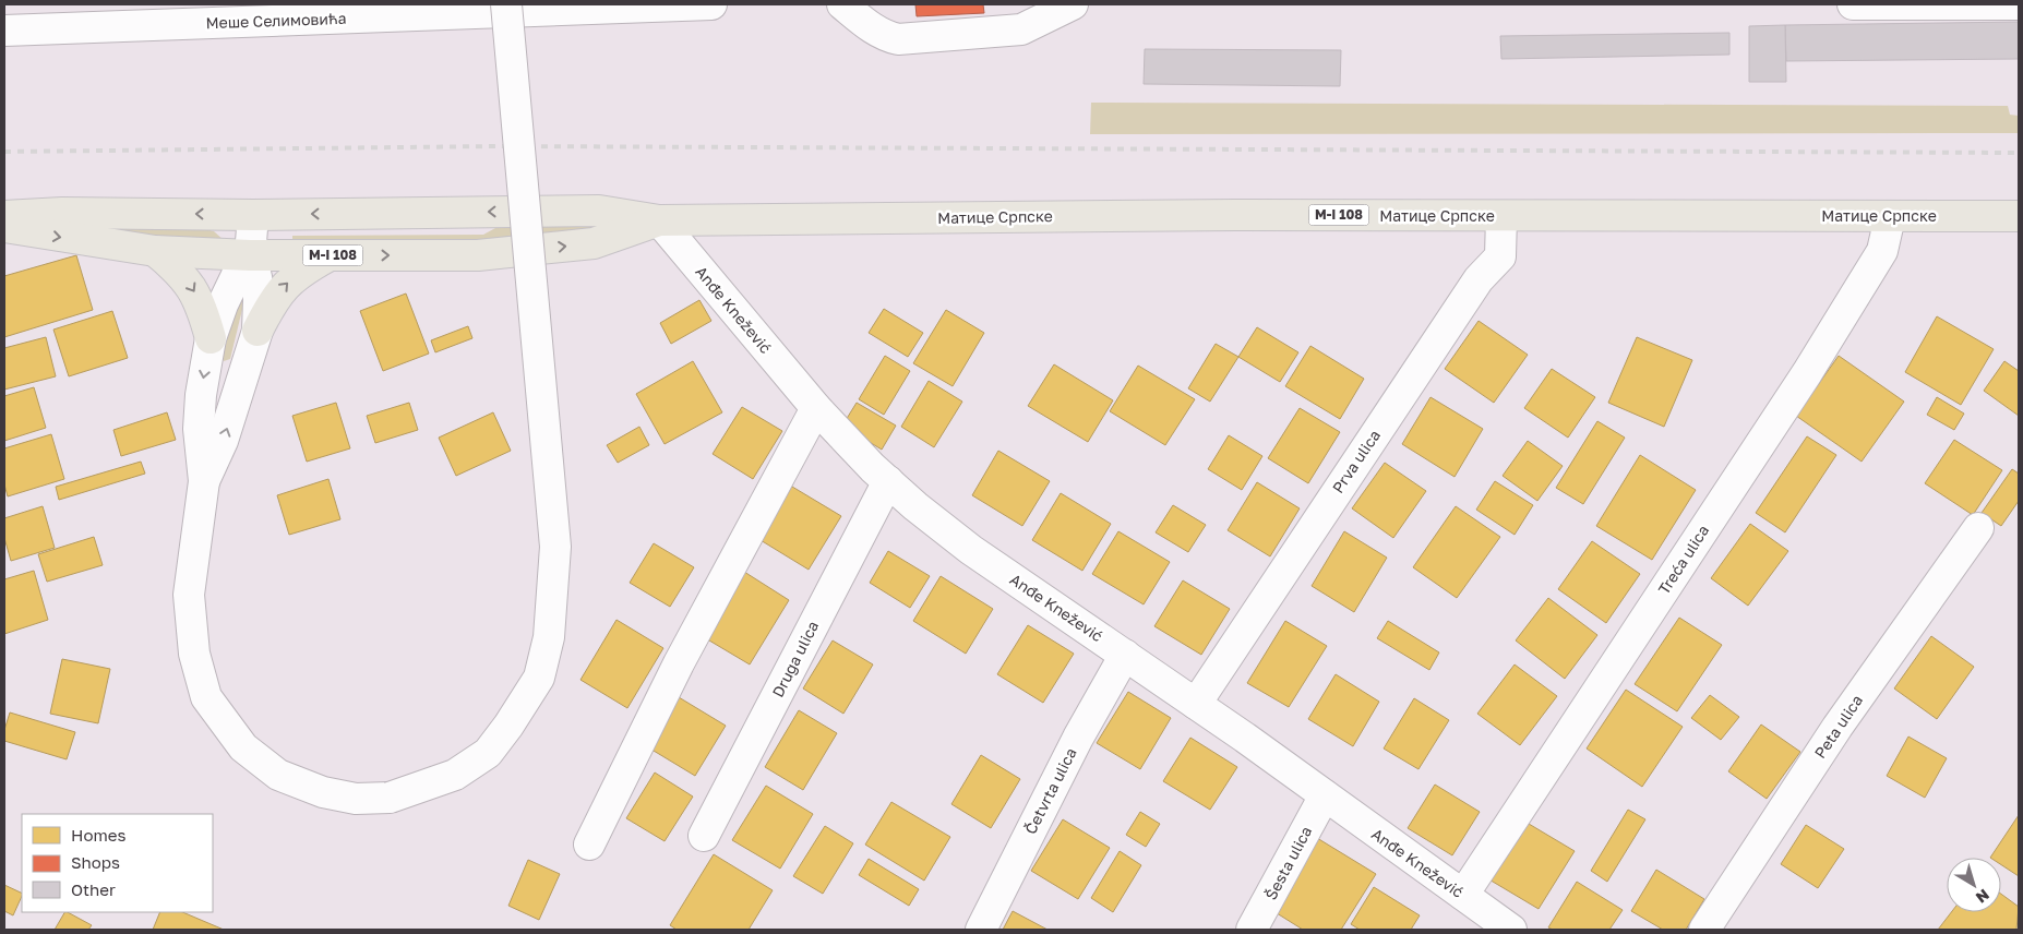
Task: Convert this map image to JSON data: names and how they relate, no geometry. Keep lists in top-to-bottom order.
{
  "streets": {
    "main road": ["M-I 108", "Матице Српске"],
    "street": [
      "Меше Селимовића",
      "Anđe Knežević",
      "Prva ulica",
      "Treća ulica",
      "Druga ulica",
      "Peta ulica",
      "Četvrta ulica",
      "Šesta ulica"
    ]
  },
  "crossings": [
    ["M-I 108", "Матице Српске"],
    ["M-I 108", "Anđe Knežević"],
    ["Матице Српске", "Anđe Knežević"],
    ["Матице Српске", "Prva ulica"],
    ["Матице Српске", "Treća ulica"],
    ["Anđe Knežević", "Prva ulica"],
    ["Anđe Knežević", "Treća ulica"],
    ["Anđe Knežević", "Druga ulica"],
    ["Anđe Knežević", "Četvrta ulica"],
    ["Anđe Knežević", "Šesta ulica"]
  ],
  "legend": ["Homes", "Shops", "Other"],
  "north": "bottom right"
}
